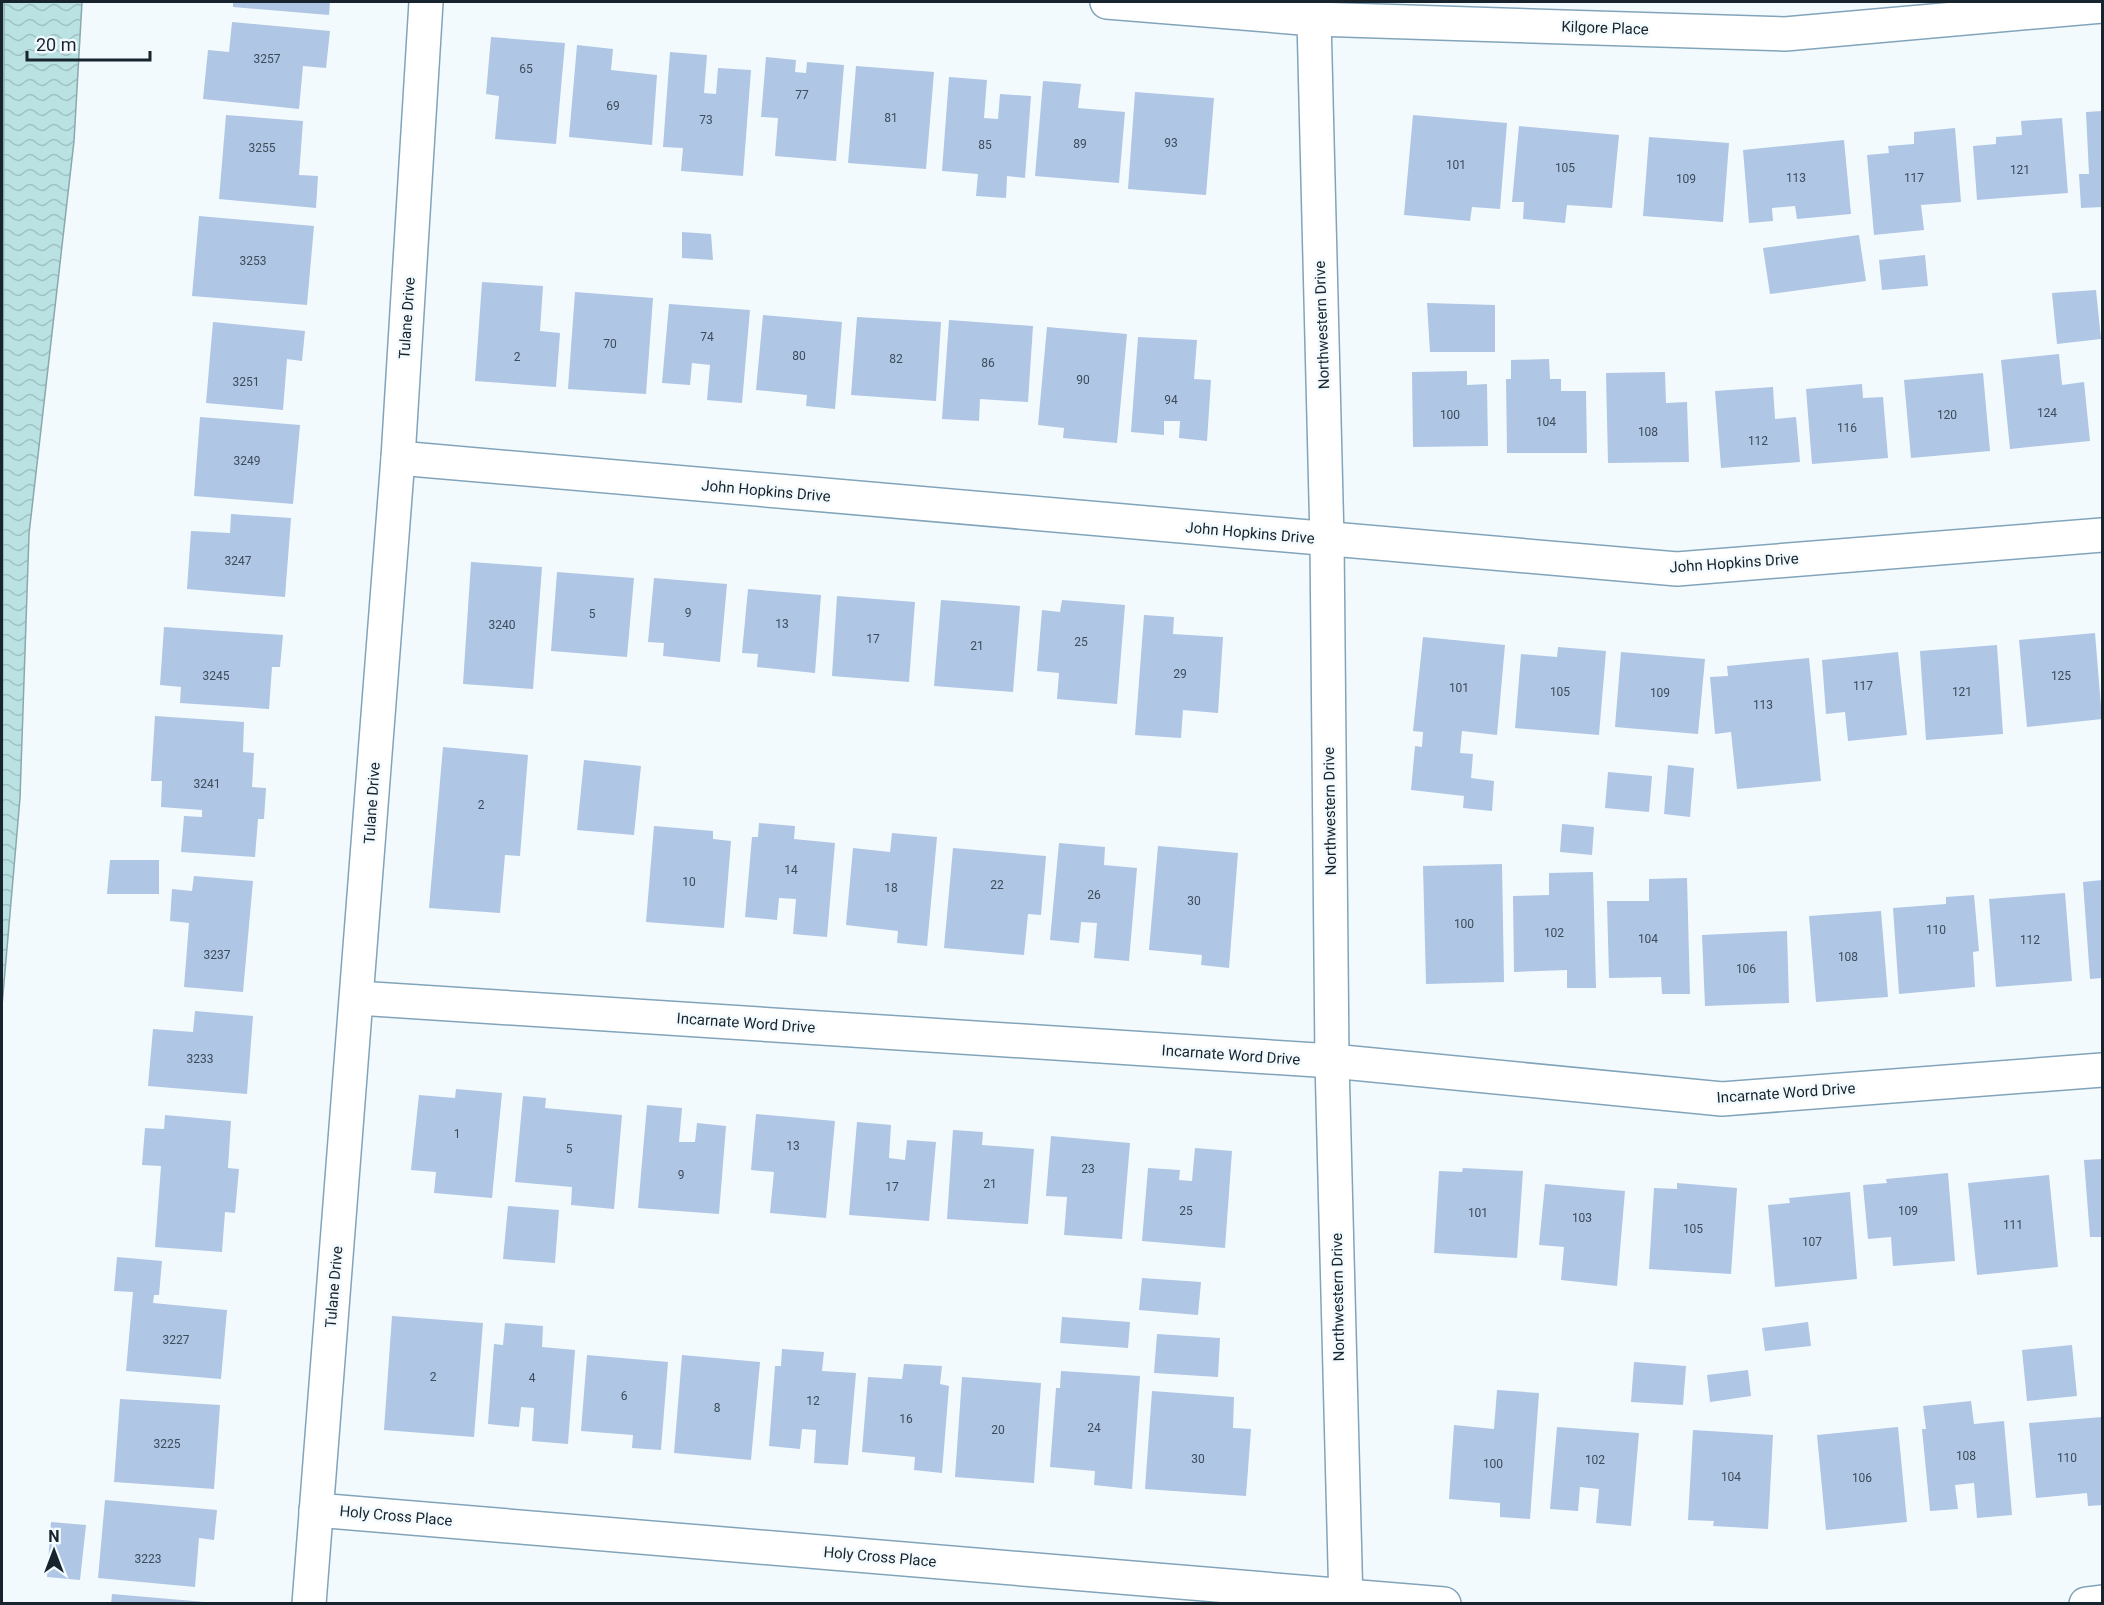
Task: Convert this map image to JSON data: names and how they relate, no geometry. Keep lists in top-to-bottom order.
{
  "streets": {
    "street": [
      "Kilgore Place",
      "Tulane Drive",
      "Northwestern Drive",
      "John Hopkins Drive",
      "Incarnate Word Drive",
      "Holy Cross Place"
    ]
  },
  "crossings": [
    ["Kilgore Place", "Northwestern Drive"],
    ["Tulane Drive", "John Hopkins Drive"],
    ["Tulane Drive", "Incarnate Word Drive"],
    ["Tulane Drive", "Holy Cross Place"],
    ["Northwestern Drive", "John Hopkins Drive"],
    ["Northwestern Drive", "Incarnate Word Drive"],
    ["Northwestern Drive", "Holy Cross Place"]
  ],
  "house_numbers": [
    "3257",
    "65",
    "77",
    "69",
    "81",
    "73",
    "93",
    "89",
    "85",
    "3255",
    "101",
    "105",
    "121",
    "113",
    "117",
    "109",
    "3253",
    "74",
    "70",
    "80",
    "2",
    "82",
    "86",
    "90",
    "3251",
    "94",
    "124",
    "100",
    "120",
    "104",
    "116",
    "108",
    "112",
    "3249",
    "3247",
    "9",
    "5",
    "13",
    "3240",
    "17",
    "25",
    "21",
    "29",
    "3245",
    "125",
    "117",
    "101",
    "105",
    "121",
    "109",
    "113",
    "3241",
    "2",
    "14",
    "10",
    "22",
    "18",
    "26",
    "30",
    "100",
    "110",
    "102",
    "104",
    "112",
    "3237",
    "108",
    "106",
    "3233",
    "1",
    "13",
    "5",
    "23",
    "9",
    "21",
    "17",
    "25",
    "109",
    "101",
    "103",
    "111",
    "105",
    "107",
    "3227",
    "2",
    "4",
    "6",
    "12",
    "8",
    "16",
    "24",
    "20",
    "3225",
    "108",
    "110",
    "30",
    "102",
    "100",
    "104",
    "106",
    "3223"
  ],
  "scale_bar": "20 m",
  "north": "top"
}
